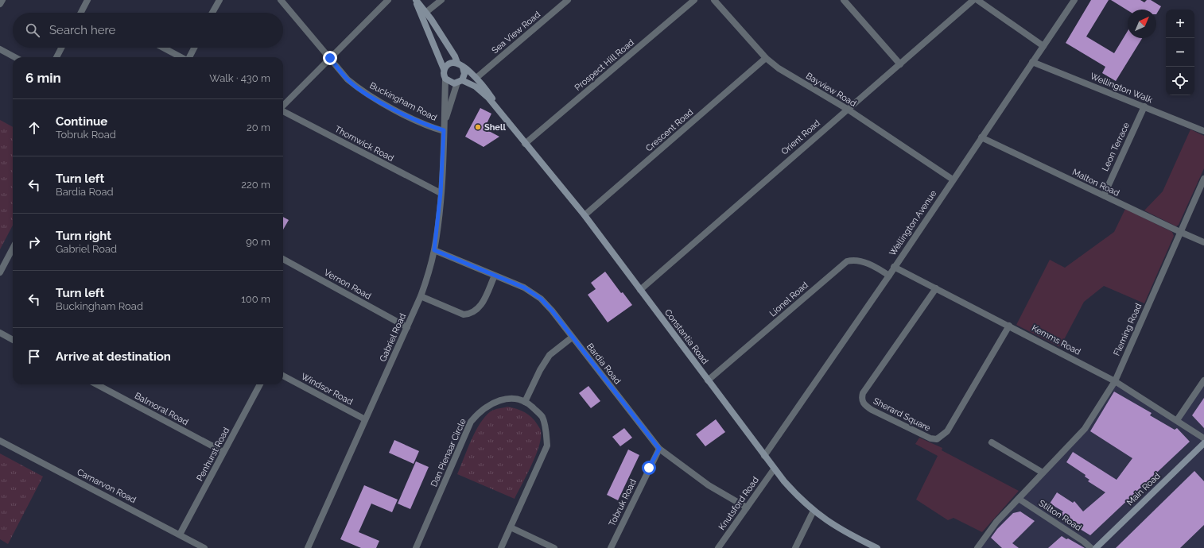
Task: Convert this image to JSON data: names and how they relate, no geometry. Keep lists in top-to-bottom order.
{
  "streets": {
    "main road": ["Constantia Road", "Main Road"],
    "street": [
      "Sea View Road",
      "Prospect Hill Road",
      "Wellington Walk",
      "Bayview Road",
      "Buckingham Road",
      "Crescent Road",
      "Orient Road",
      "Thornwick Road",
      "Leon Terrace",
      "Malton Road",
      "Wellington Avenue",
      "Vernon Road",
      "Lionel Road",
      "Fleming Road",
      "Gabriel Road",
      "Kemms Road",
      "Bardia Road",
      "Windsor Road",
      "Balmoral Road",
      "Sherard Square",
      "Dan Pienaar Circle",
      "Penhurst Road",
      "Carnarvon Road",
      "Tobruk Road",
      "Knutsford Road",
      "Stilton Road"
    ]
  },
  "crossings": [
    ["Sea View Road", "Constantia Road"],
    ["Prospect Hill Road", "Constantia Road"],
    ["Wellington Walk", "Leon Terrace"],
    ["Wellington Walk", "Wellington Avenue"],
    ["Bayview Road", "Crescent Road"],
    ["Bayview Road", "Orient Road"],
    ["Bayview Road", "Wellington Avenue"],
    ["Buckingham Road", "Gabriel Road"],
    ["Crescent Road", "Constantia Road"],
    ["Orient Road", "Constantia Road"],
    ["Thornwick Road", "Gabriel Road"],
    ["Leon Terrace", "Malton Road"],
    ["Malton Road", "Wellington Avenue"],
    ["Malton Road", "Fleming Road"],
    ["Wellington Avenue", "Lionel Road"],
    ["Wellington Avenue", "Constantia Road"],
    ["Wellington Avenue", "Kemms Road"],
    ["Vernon Road", "Gabriel Road"],
    ["Lionel Road", "Constantia Road"],
    ["Fleming Road", "Kemms Road"],
    ["Fleming Road", "Stilton Road"],
    ["Constantia Road", "Gabriel Road"],
    ["Constantia Road", "Knutsford Road"],
    ["Gabriel Road", "Bardia Road"],
    ["Gabriel Road", "Windsor Road"],
    ["Kemms Road", "Sherard Square"],
    ["Bardia Road", "Tobruk Road"],
    ["Bardia Road", "Knutsford Road"],
    ["Balmoral Road", "Penhurst Road"],
    ["Penhurst Road", "Carnarvon Road"]
  ],
  "places": ["Shell"],
  "north": "top right",
  "page": {
    "map_buttons": ["+", "−"],
    "search": "Search here",
    "heading": ["6 min", "Walk · 430 m"],
    "list": [
      ["Continue", "Tobruk Road", "20 m"],
      ["Turn left", "Bardia Road", "220 m"],
      ["Turn right", "Gabriel Road", "90 m"],
      ["Turn left", "Buckingham Road", "100 m"],
      "Arrive at destination"
    ]
  }
}
